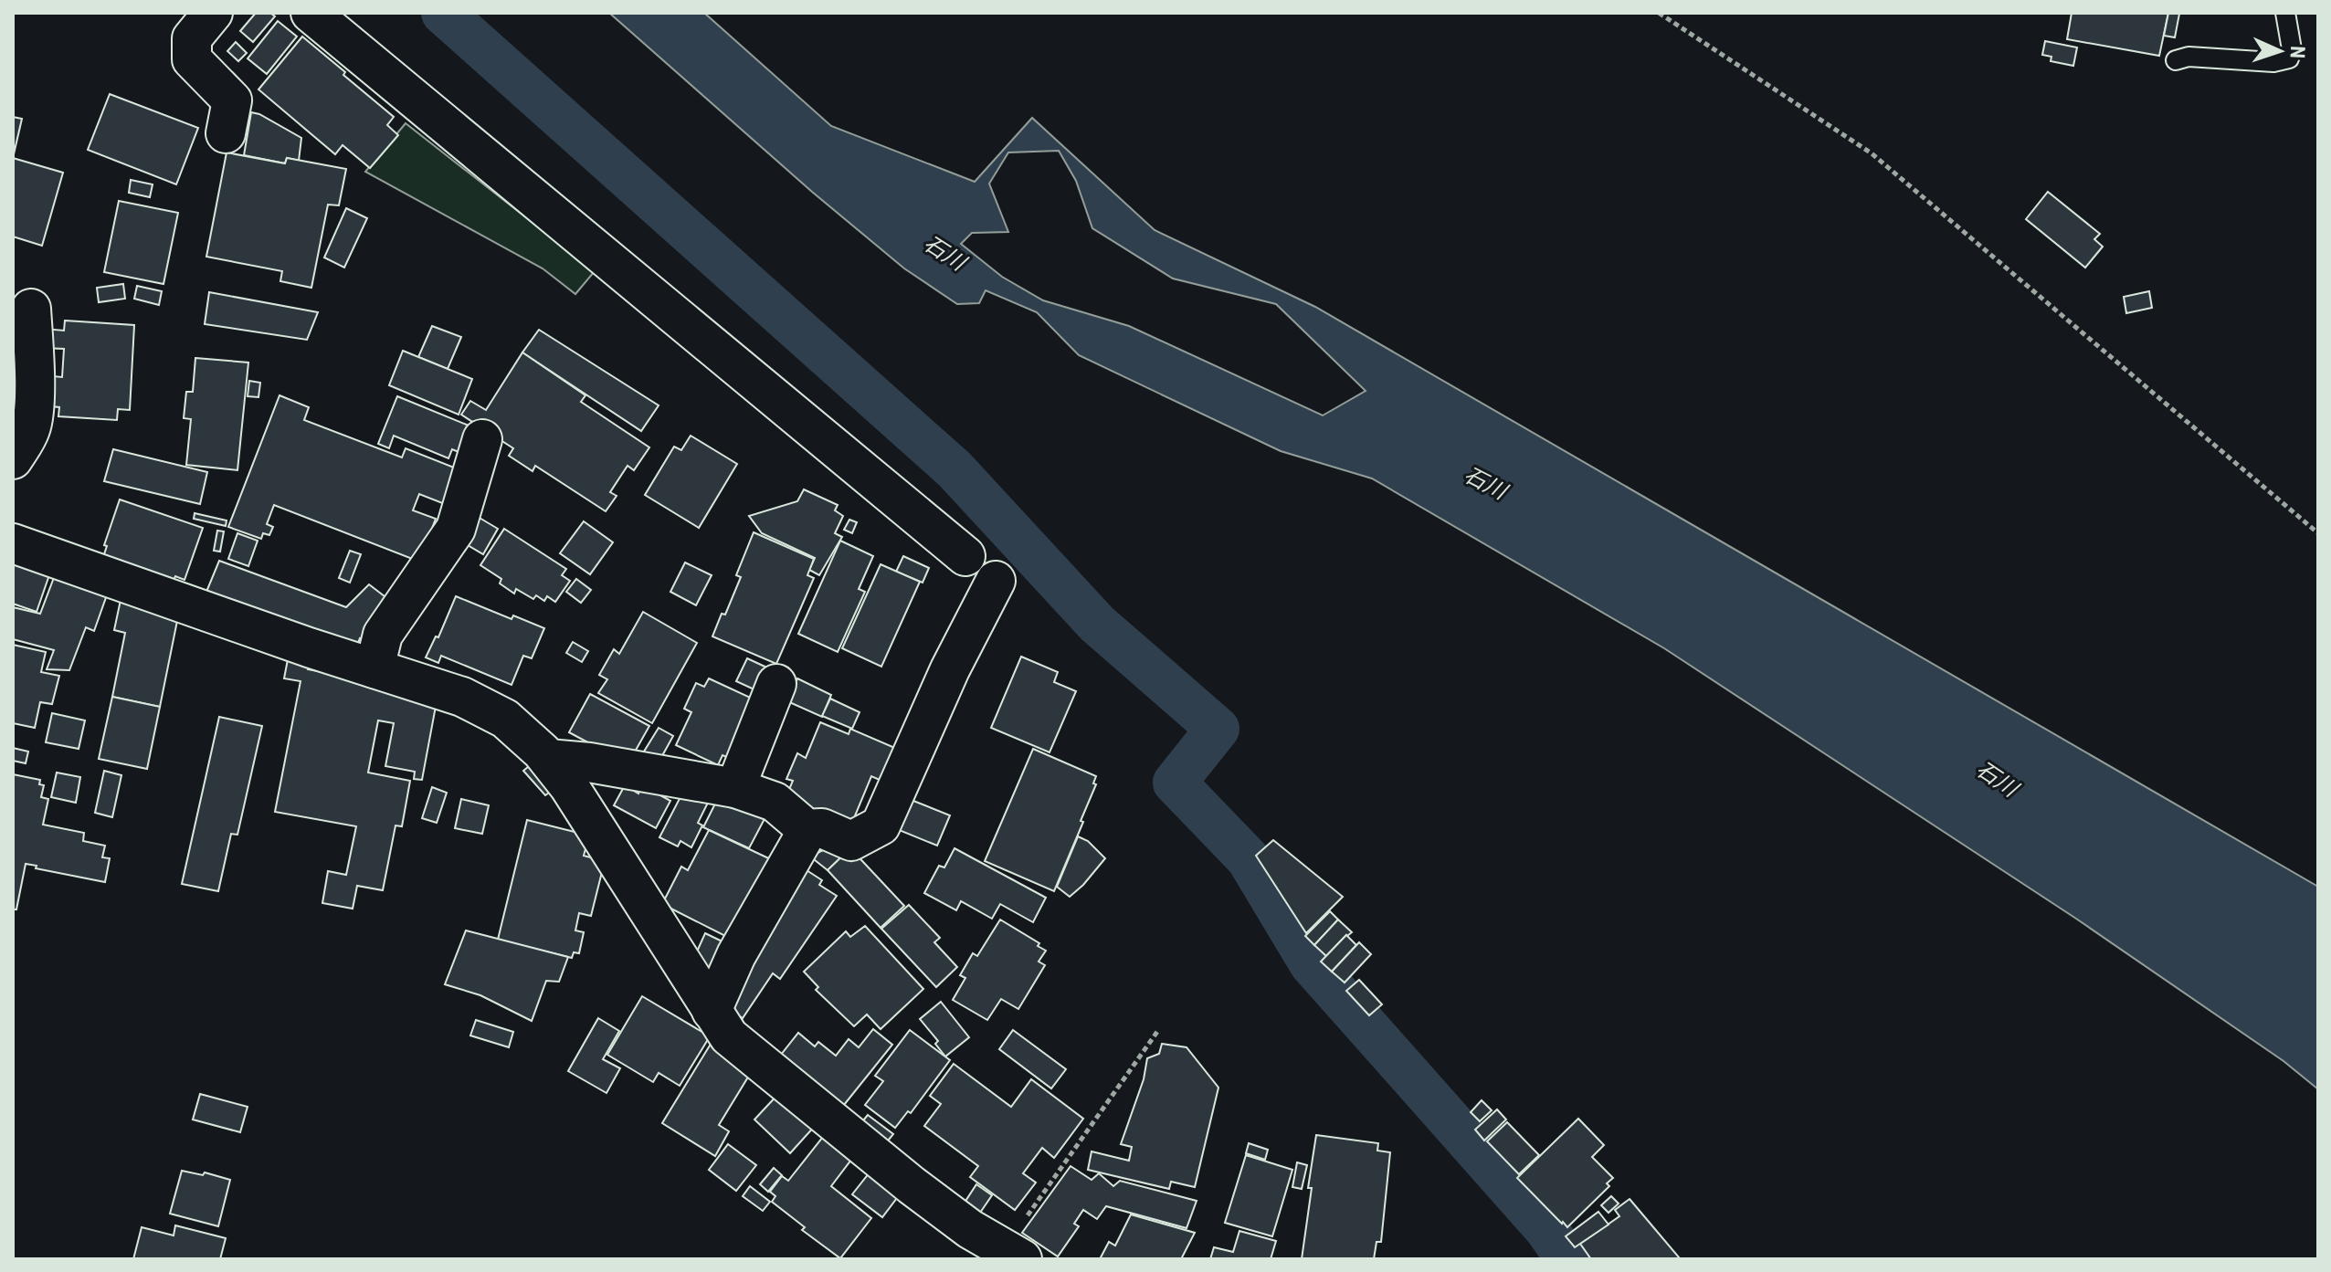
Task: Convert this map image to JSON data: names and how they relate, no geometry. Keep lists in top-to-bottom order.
{
  "water": ["石川"],
  "north": "right"
}
